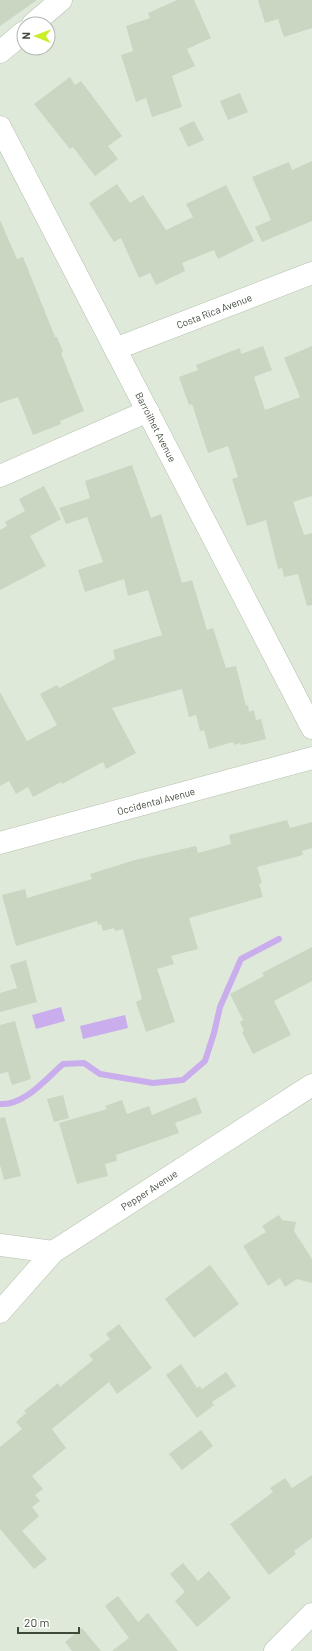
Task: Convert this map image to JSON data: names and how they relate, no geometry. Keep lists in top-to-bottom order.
{
  "streets": {
    "street": [
      "Costa Rica Avenue",
      "Barroilhet Avenue",
      "Occidental Avenue",
      "Pepper Avenue"
    ]
  },
  "crossings": [
    ["Costa Rica Avenue", "Barroilhet Avenue"]
  ],
  "scale_bar": "20 m",
  "north": "left"
}
